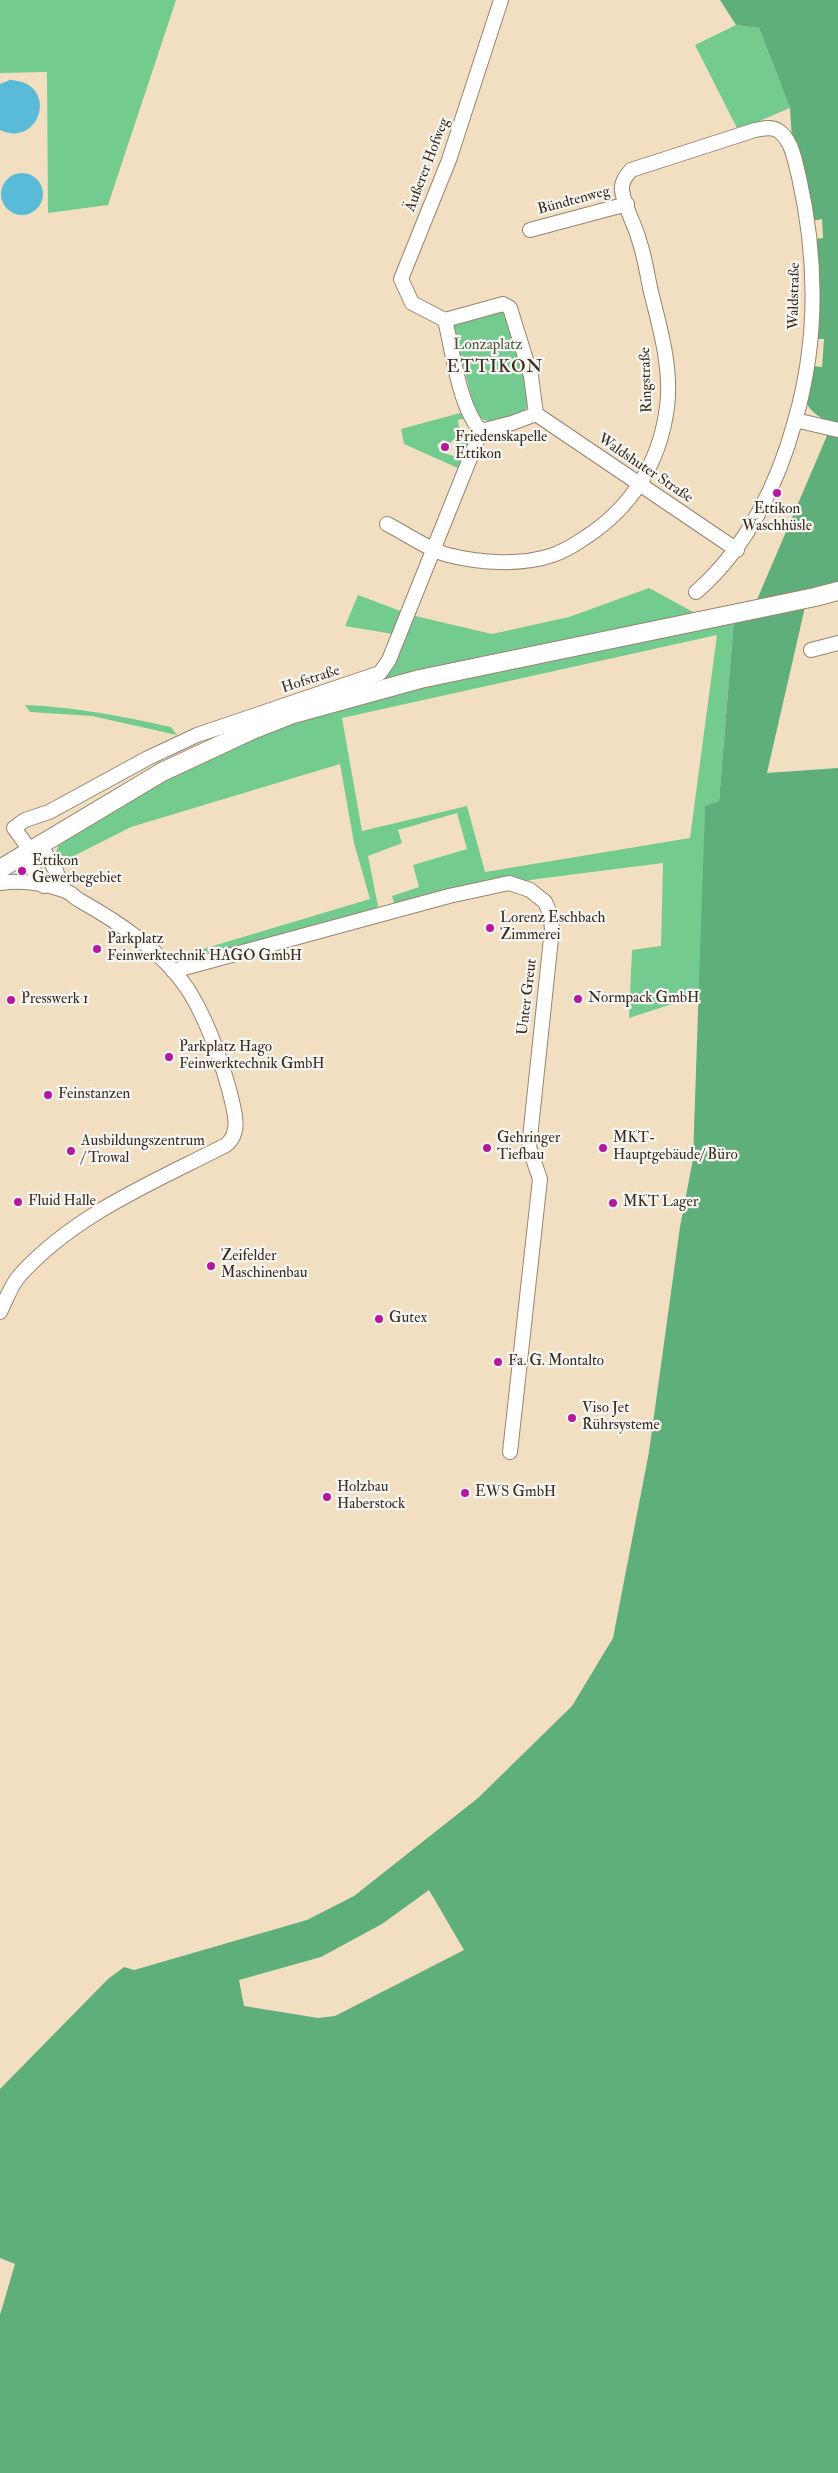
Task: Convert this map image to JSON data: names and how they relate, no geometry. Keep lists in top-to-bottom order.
{
  "streets": {
    "street": [
      "Äußerer Hofweg",
      "Bündtenweg",
      "Waldstraße",
      "Ringstraße",
      "Waldshuter Straße",
      "Hofstraße",
      "Unter Greut"
    ]
  },
  "crossings": [
    ["Bündtenweg", "Ringstraße"],
    ["Waldstraße", "Ringstraße"],
    ["Waldstraße", "Waldshuter Straße"],
    ["Ringstraße", "Waldshuter Straße"],
    ["Ringstraße", "Hofstraße"]
  ],
  "districts": ["ETTIKON"],
  "parks": ["Lonzaplatz"],
  "places": [
    "Friedenskapelle Ettikon",
    "Ettikon Waschhüsle",
    "Ettikon Gewerbegebiet",
    "Lorenz Eschbach Zimmerei",
    "Parkplatz Feinwerktechnik HAGO GmbH",
    "Normpack GmbH",
    "Presswerk 1",
    "Parkplatz Hago Feinwerktechnik GmbH",
    "Feinstanzen",
    "Gehringer Tiefbau",
    "MKT- Hauptgebäude/ Büro",
    "Ausbildungszentrum / Trowal",
    "Fluid Halle",
    "MKT Lager",
    "Zeifelder Maschinenbau",
    "Gutex",
    "Fa. G. Montalto",
    "Viso Jet Rührsysteme",
    "EWS GmbH",
    "Holzbau Haberstock"
  ]
}
